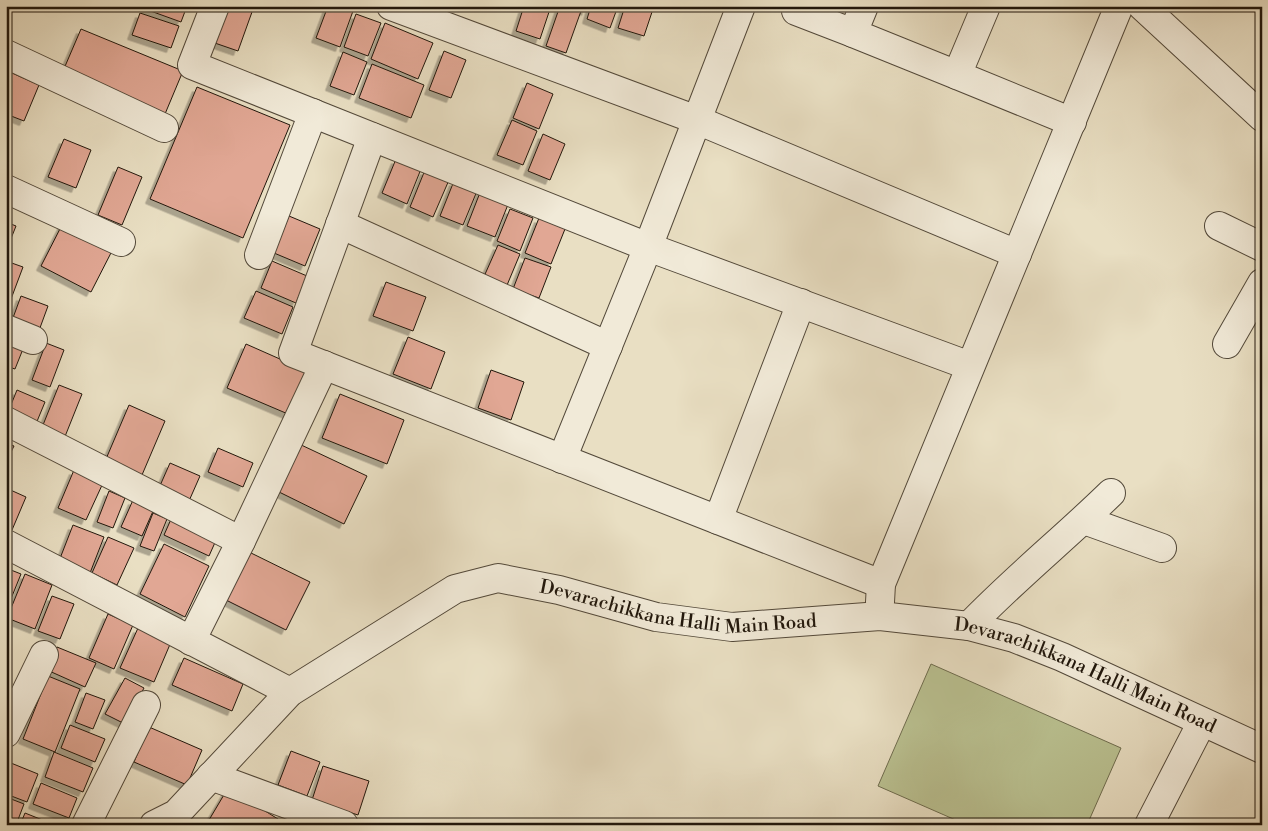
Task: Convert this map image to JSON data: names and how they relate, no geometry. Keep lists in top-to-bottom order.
{
  "streets": {
    "street": ["Devarachikkana Halli Main Road"]
  }
}
